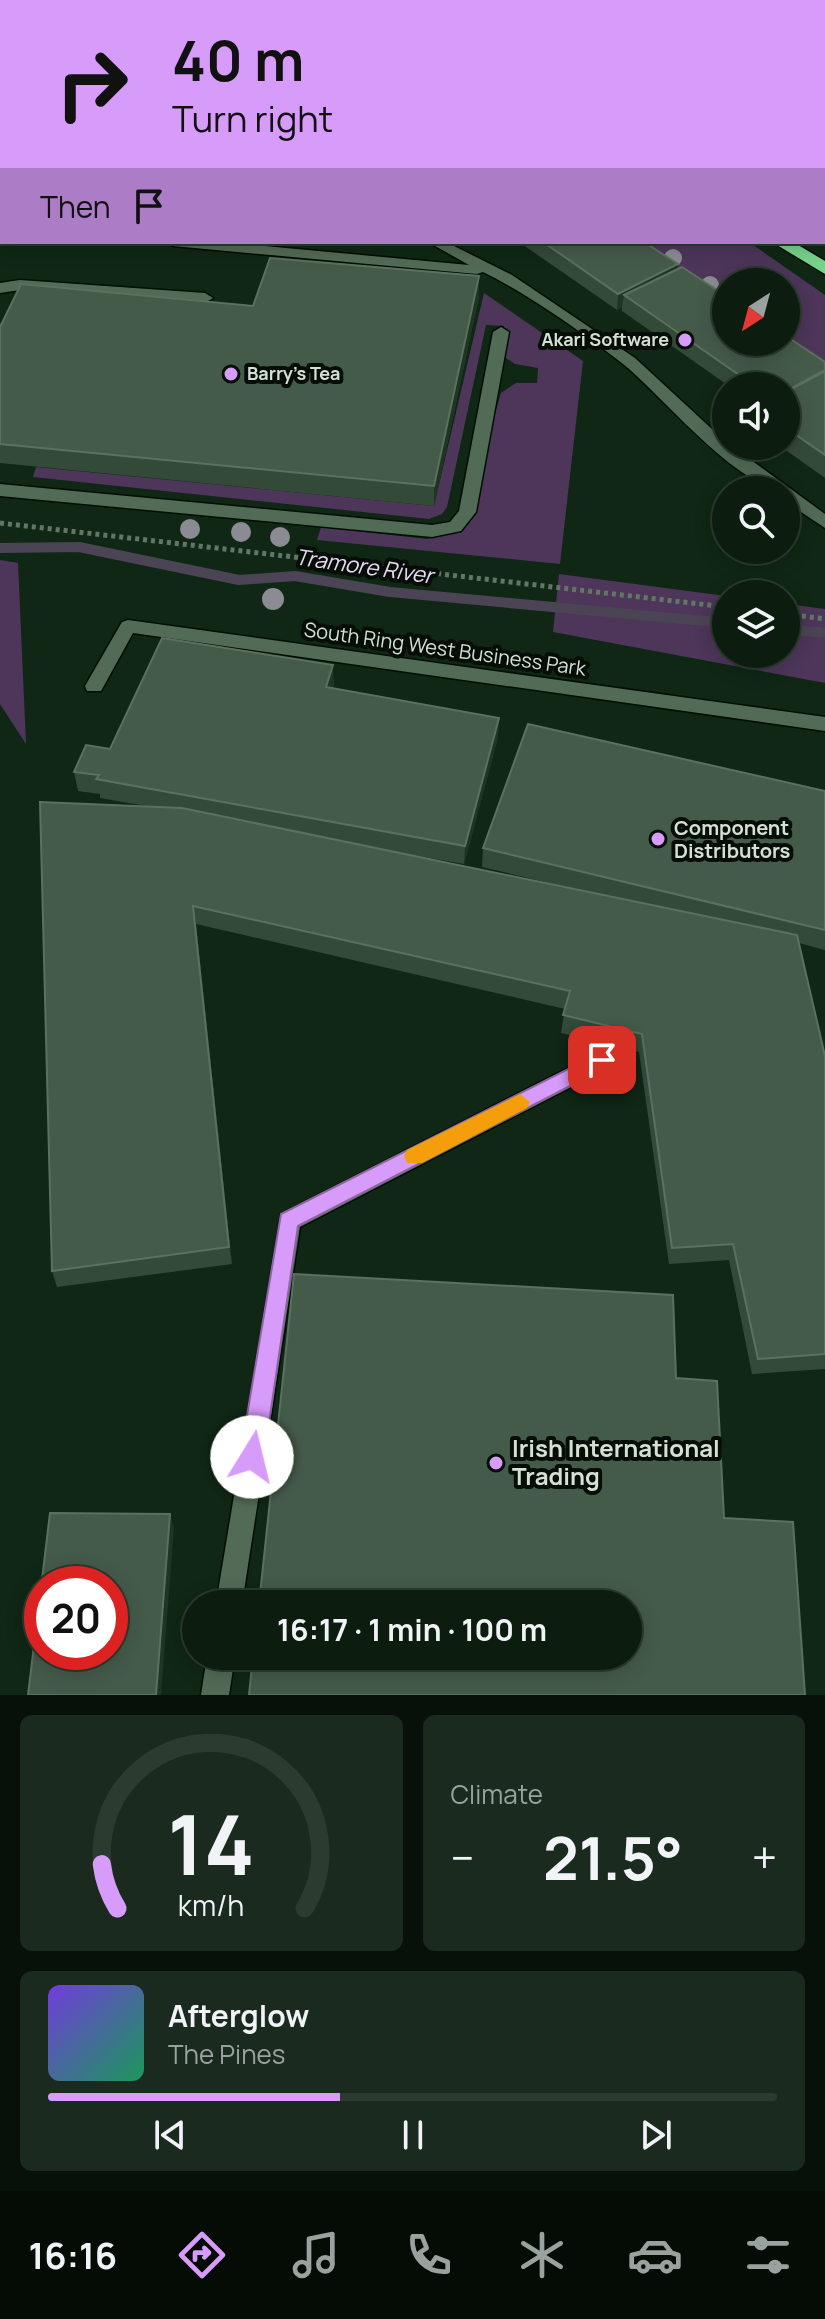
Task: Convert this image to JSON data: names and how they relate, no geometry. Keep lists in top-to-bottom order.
{
  "streets": {
    "street": ["South Ring West Business Park"]
  },
  "water": ["Tramore River"],
  "places": [
    "Akari Software",
    "Barry's Tea",
    "Component Distributors",
    "Irish International Trading"
  ],
  "north": "bottom left",
  "page": {
    "turn": ["40 m", "Turn right"],
    "then": "Then",
    "limit": "20",
    "trip": "16:17 · 1 min · 100 m",
    "tile": "Climate",
    "heat": ["−", "21.5°", "+"],
    "song": ["Afterglow", "The Pines"],
    "tabs": "16:16",
    "gauge": ["14", "km/h"]
  }
}
